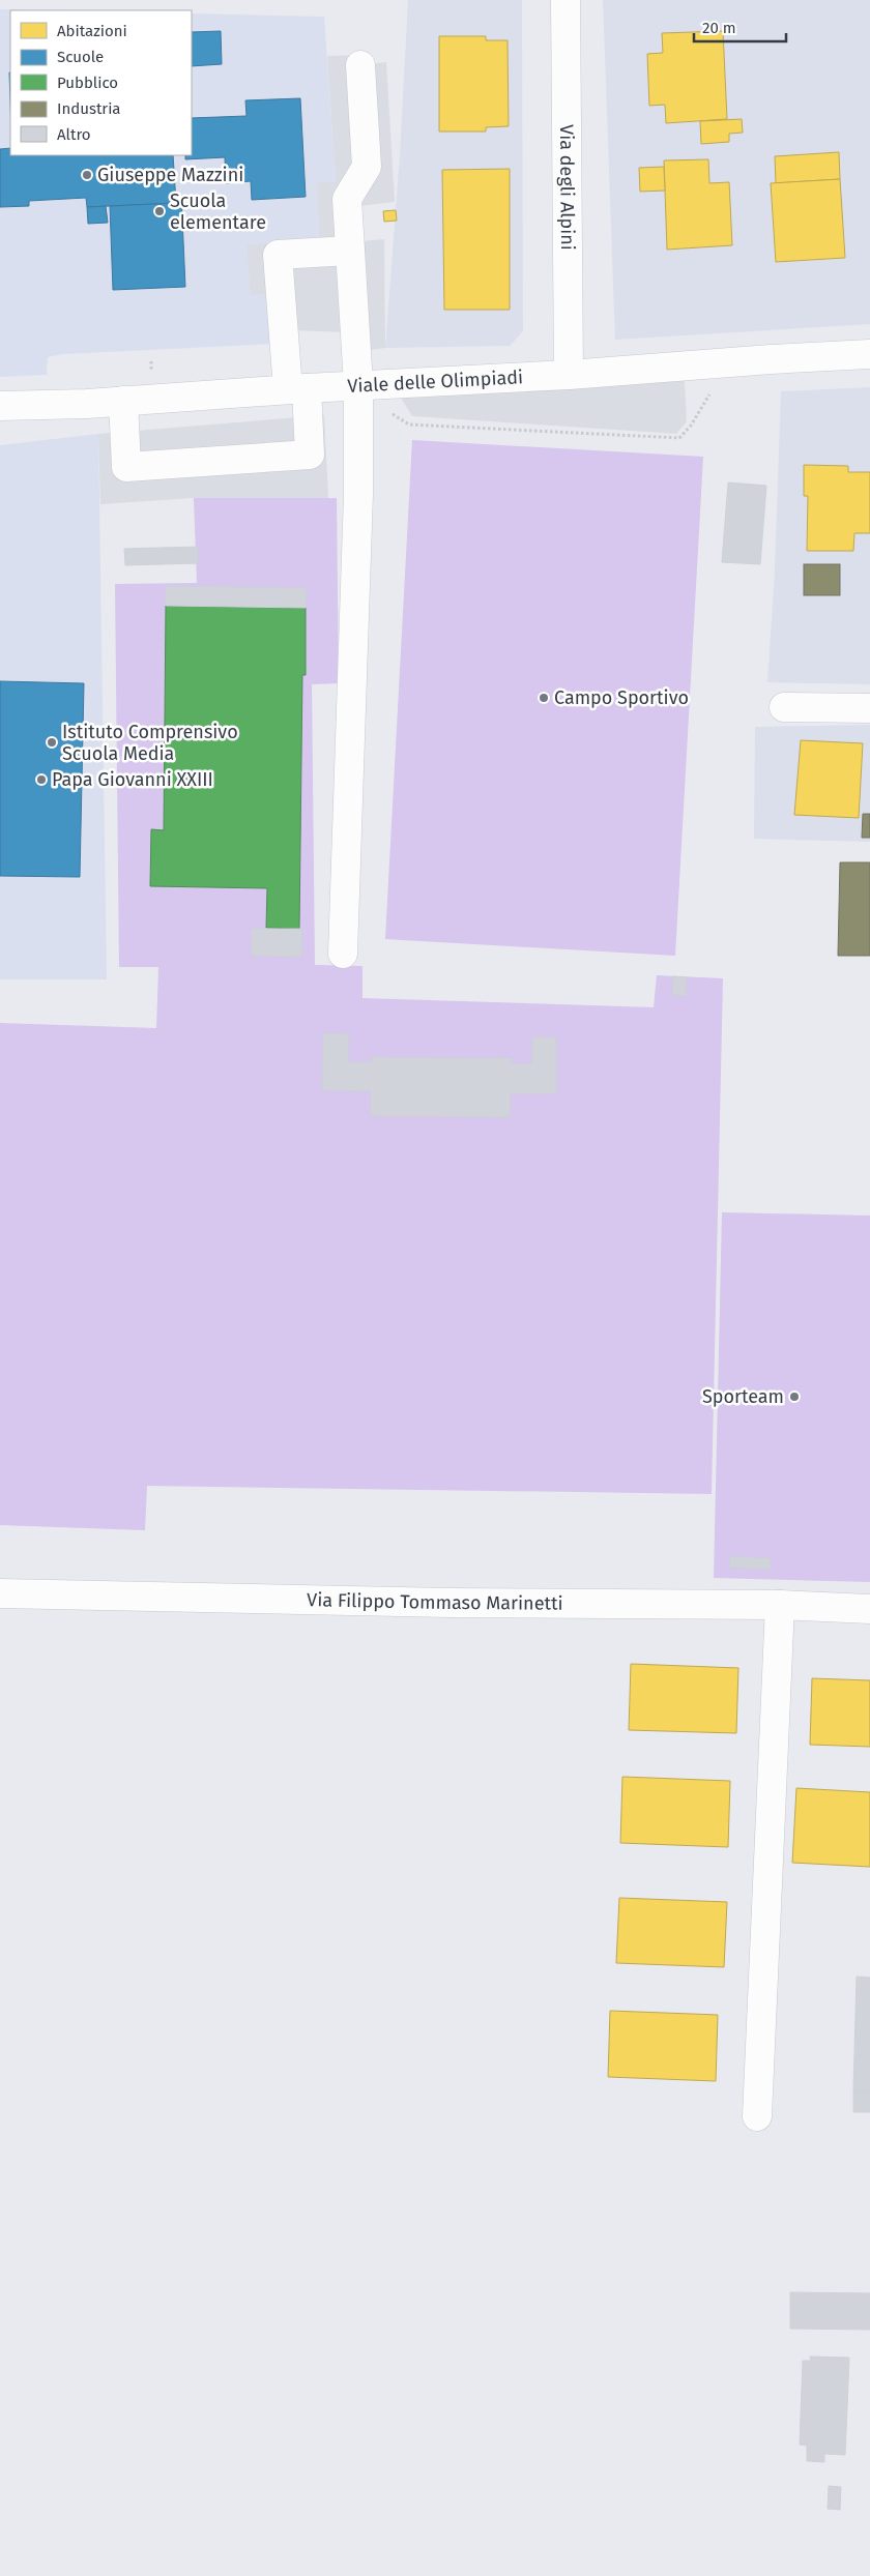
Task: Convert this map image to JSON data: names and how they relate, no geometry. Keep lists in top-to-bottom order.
{
  "streets": {
    "street": ["Via degli Alpini", "Viale delle Olimpiadi", "Via Filippo Tommaso Marinetti"]
  },
  "crossings": [
    ["Via degli Alpini", "Viale delle Olimpiadi"]
  ],
  "places": [
    "Giuseppe Mazzini",
    "Scuola elementare",
    "Campo Sportivo",
    "Istituto Comprensivo Scuola Media",
    "Papa Giovanni XXIII",
    "Sporteam"
  ],
  "legend": [
    "Abitazioni",
    "Scuole",
    "Pubblico",
    "Industria",
    "Altro"
  ],
  "scale_bar": "20 m"
}
